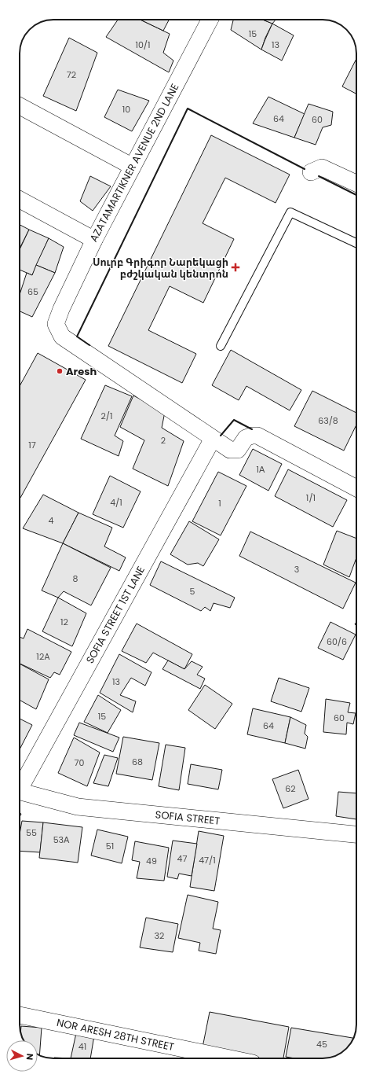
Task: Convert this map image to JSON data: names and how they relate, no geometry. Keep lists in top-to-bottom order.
{
  "streets": {
    "street": [
      "AZATAMARTIKNER AVENUE 2ND LANE",
      "SOFIA STREET 1ST LANE",
      "SOFIA STREET",
      "NOR ARESH 28TH STREET"
    ]
  },
  "crossings": [
    ["AZATAMARTIKNER AVENUE 2ND LANE", "SOFIA STREET 1ST LANE"]
  ],
  "places": {
    "health": ["Սուրբ Գրիգոր Նարեկացի բժշկական կենտրոն"],
    "other": ["Aresh"]
  },
  "house_numbers": [
    "15",
    "10/1",
    "13",
    "72",
    "10",
    "64",
    "60",
    "65",
    "2/1",
    "63/8",
    "2",
    "17",
    "1А",
    "1/1",
    "4/1",
    "1",
    "4",
    "3",
    "8",
    "5",
    "12",
    "60/6",
    "12A",
    "13",
    "15",
    "60",
    "64",
    "68",
    "70",
    "62",
    "55",
    "53А",
    "51",
    "47",
    "47/1",
    "49",
    "32",
    "45",
    "41"
  ],
  "north": "right"
}
